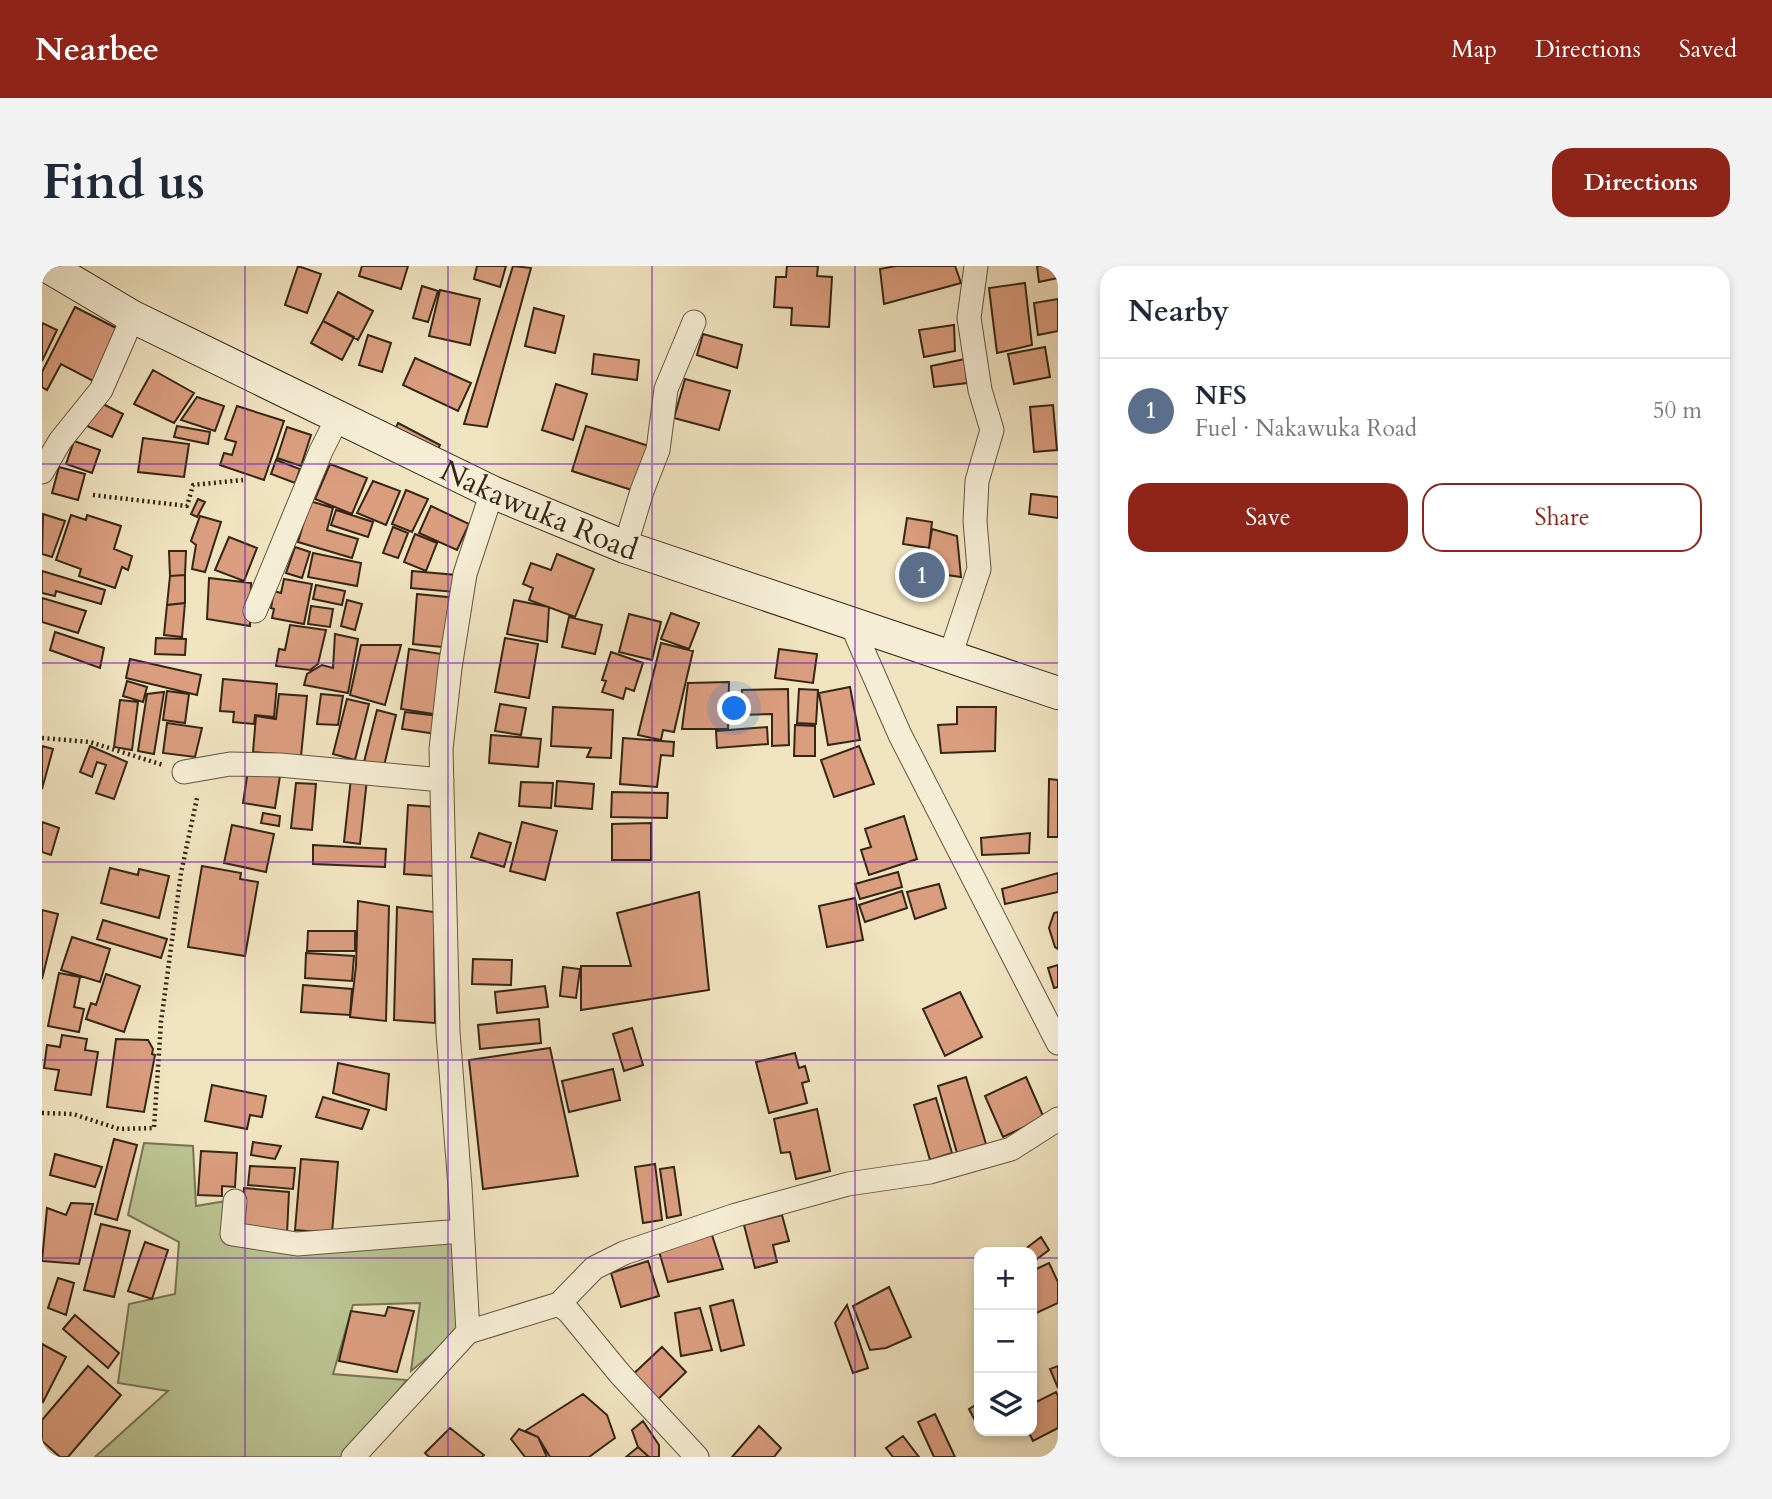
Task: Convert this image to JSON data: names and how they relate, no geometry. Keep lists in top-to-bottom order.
{
  "streets": {
    "main road": ["Nakawuka Road"]
  },
  "page": {
    "header": "Nearbee",
    "nav": ["Map", "Directions", "Saved"],
    "buttons": [
      "Directions",
      ["Save", "Share"]
    ],
    "title": "Find us",
    "heading": "Nearby",
    "list": [
      {
        "mark": "1",
        "name": "NFS",
        "note": "Fuel · Nakawuka Road",
        "value": "50 m"
      }
    ],
    "pins": "1",
    "map_buttons": ["+", "−"]
  }
}
